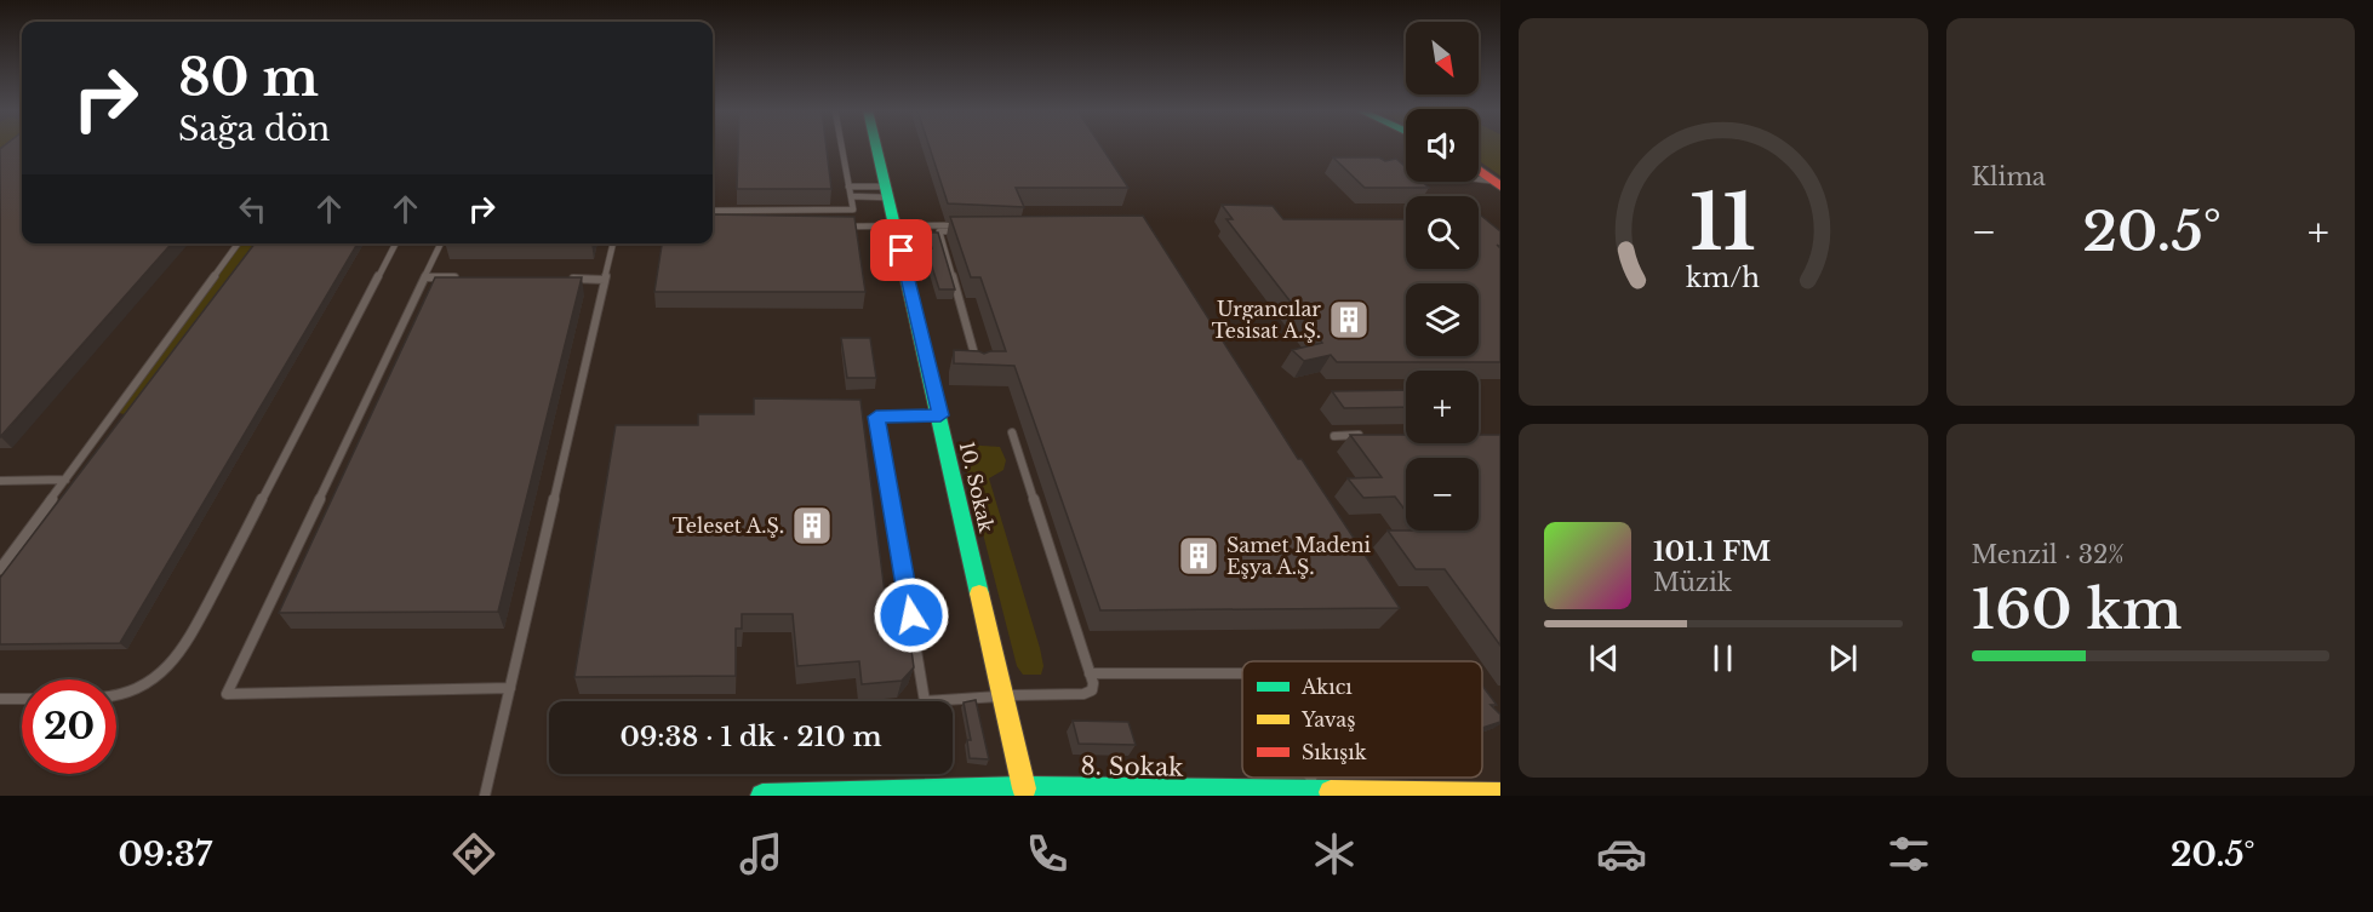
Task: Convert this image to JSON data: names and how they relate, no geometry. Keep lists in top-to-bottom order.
{
  "streets": {
    "street": ["10. Sokak", "8. Sokak"]
  },
  "crossings": [
    ["10. Sokak", "8. Sokak"]
  ],
  "places": {
    "building": ["Urgancılar Tesisat A.Ş.", "Teleset A.Ş.", "Samet Madeni Eşya A.Ş."]
  },
  "legend": ["Akıcı", "Yavaş", "Sıkışık"],
  "north": "bottom right",
  "page": {
    "tile": [
      "Klima",
      ["Menzil · 32%", "160 km"]
    ],
    "map_buttons": ["+", "−"],
    "turn": ["80 m", "Sağa dön"],
    "heat": ["−", "20.5°", "+"],
    "song": ["101.1 FM", "Müzik"],
    "limit": "20",
    "trip": "09:38 · 1 dk · 210 m",
    "tabs": ["09:37", "20.5°"],
    "gauge": ["11", "km/h"]
  }
}
